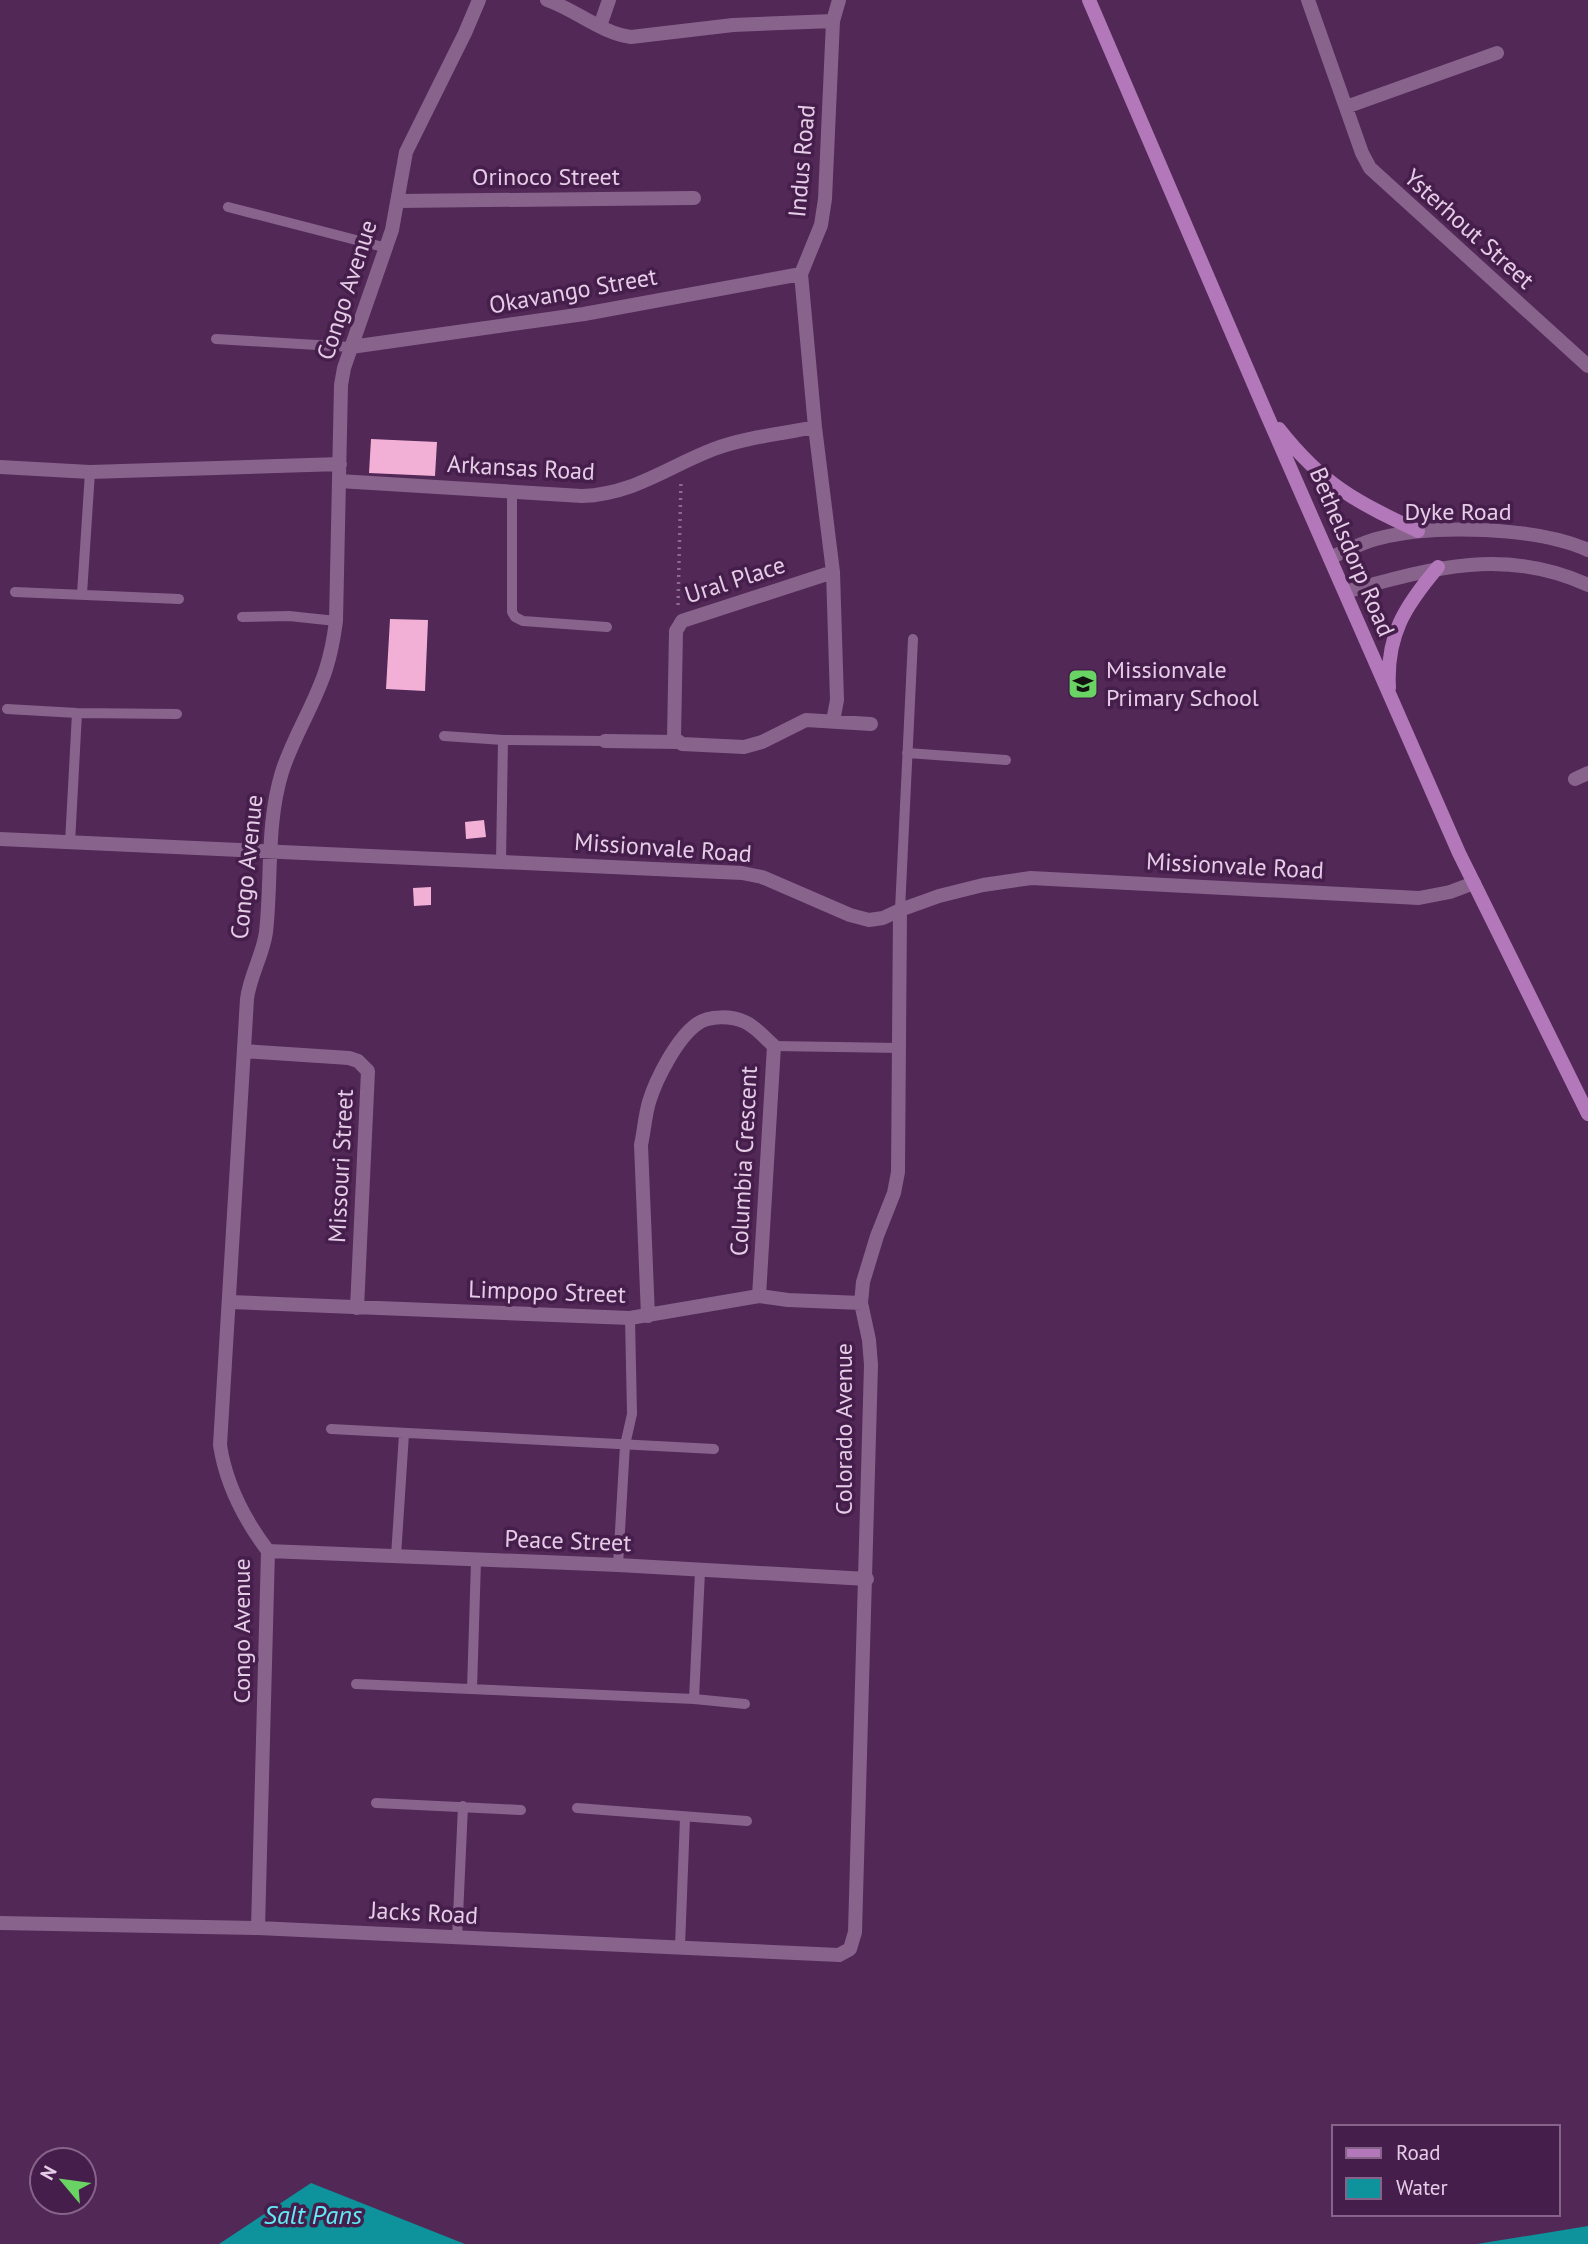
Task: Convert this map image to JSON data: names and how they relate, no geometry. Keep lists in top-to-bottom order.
{
  "streets": {
    "main road": ["Bethelsdorp Road"],
    "street": [
      "Indus Road",
      "Orinoco Street",
      "Ysterhout Street",
      "Congo Avenue",
      "Okavango Street",
      "Arkansas Road",
      "Dyke Road",
      "Ural Place",
      "Missionvale Road",
      "Columbia Crescent",
      "Missouri Street",
      "Limpopo Street",
      "Colorado Avenue",
      "Peace Street",
      "Jacks Road"
    ]
  },
  "crossings": [
    ["Indus Road", "Okavango Street"],
    ["Indus Road", "Arkansas Road"],
    ["Indus Road", "Ural Place"],
    ["Orinoco Street", "Congo Avenue"],
    ["Congo Avenue", "Okavango Street"],
    ["Congo Avenue", "Arkansas Road"],
    ["Congo Avenue", "Missionvale Road"],
    ["Congo Avenue", "Missouri Street"],
    ["Congo Avenue", "Limpopo Street"],
    ["Congo Avenue", "Peace Street"],
    ["Congo Avenue", "Jacks Road"],
    ["Dyke Road", "Bethelsdorp Road"],
    ["Bethelsdorp Road", "Missionvale Road"],
    ["Missionvale Road", "Colorado Avenue"],
    ["Columbia Crescent", "Limpopo Street"],
    ["Missouri Street", "Limpopo Street"],
    ["Limpopo Street", "Colorado Avenue"],
    ["Colorado Avenue", "Peace Street"],
    ["Colorado Avenue", "Jacks Road"]
  ],
  "water": ["Salt Pans"],
  "places": {
    "school or university": ["Missionvale Primary School"]
  },
  "legend": ["Road", "Water"],
  "north": "top left"
}
